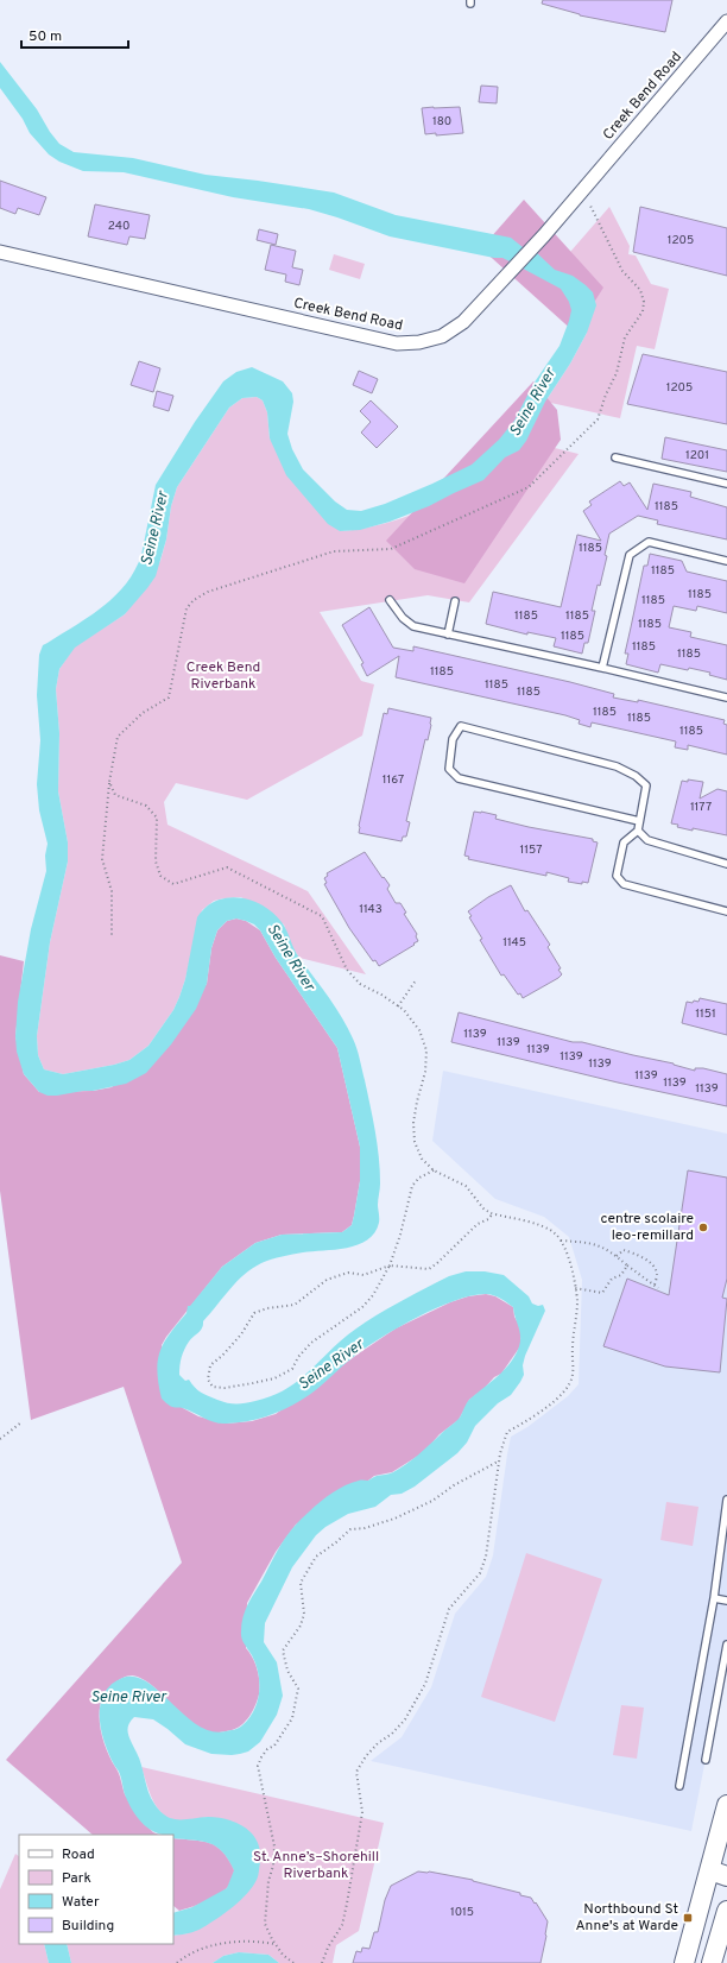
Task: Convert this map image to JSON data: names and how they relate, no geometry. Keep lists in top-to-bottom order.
{
  "streets": {
    "street": ["Creek Bend Road"]
  },
  "water": ["Seine River"],
  "parks": ["Creek Bend Riverbank", "St. Anne’s–Shorehill Riverbank"],
  "places": {
    "other": ["centre scolaire leo-remillard"],
    "transit": ["Northbound St Anne's at Warde"]
  },
  "house_numbers": [
    "180",
    "240",
    "1205",
    "1205",
    "1201",
    "1185",
    "1185",
    "1185",
    "1185",
    "1185",
    "1185",
    "1185",
    "1185",
    "1185",
    "1185",
    "1185",
    "1185",
    "1185",
    "1185",
    "1185",
    "1185",
    "1185",
    "1167",
    "1177",
    "1157",
    "1143",
    "1145",
    "1151",
    "1139",
    "1139",
    "1139",
    "1139",
    "1139",
    "1139",
    "1139",
    "1139",
    "1015"
  ],
  "legend": [
    "Road",
    "Park",
    "Water",
    "Building"
  ],
  "scale_bar": "50 m"
}
